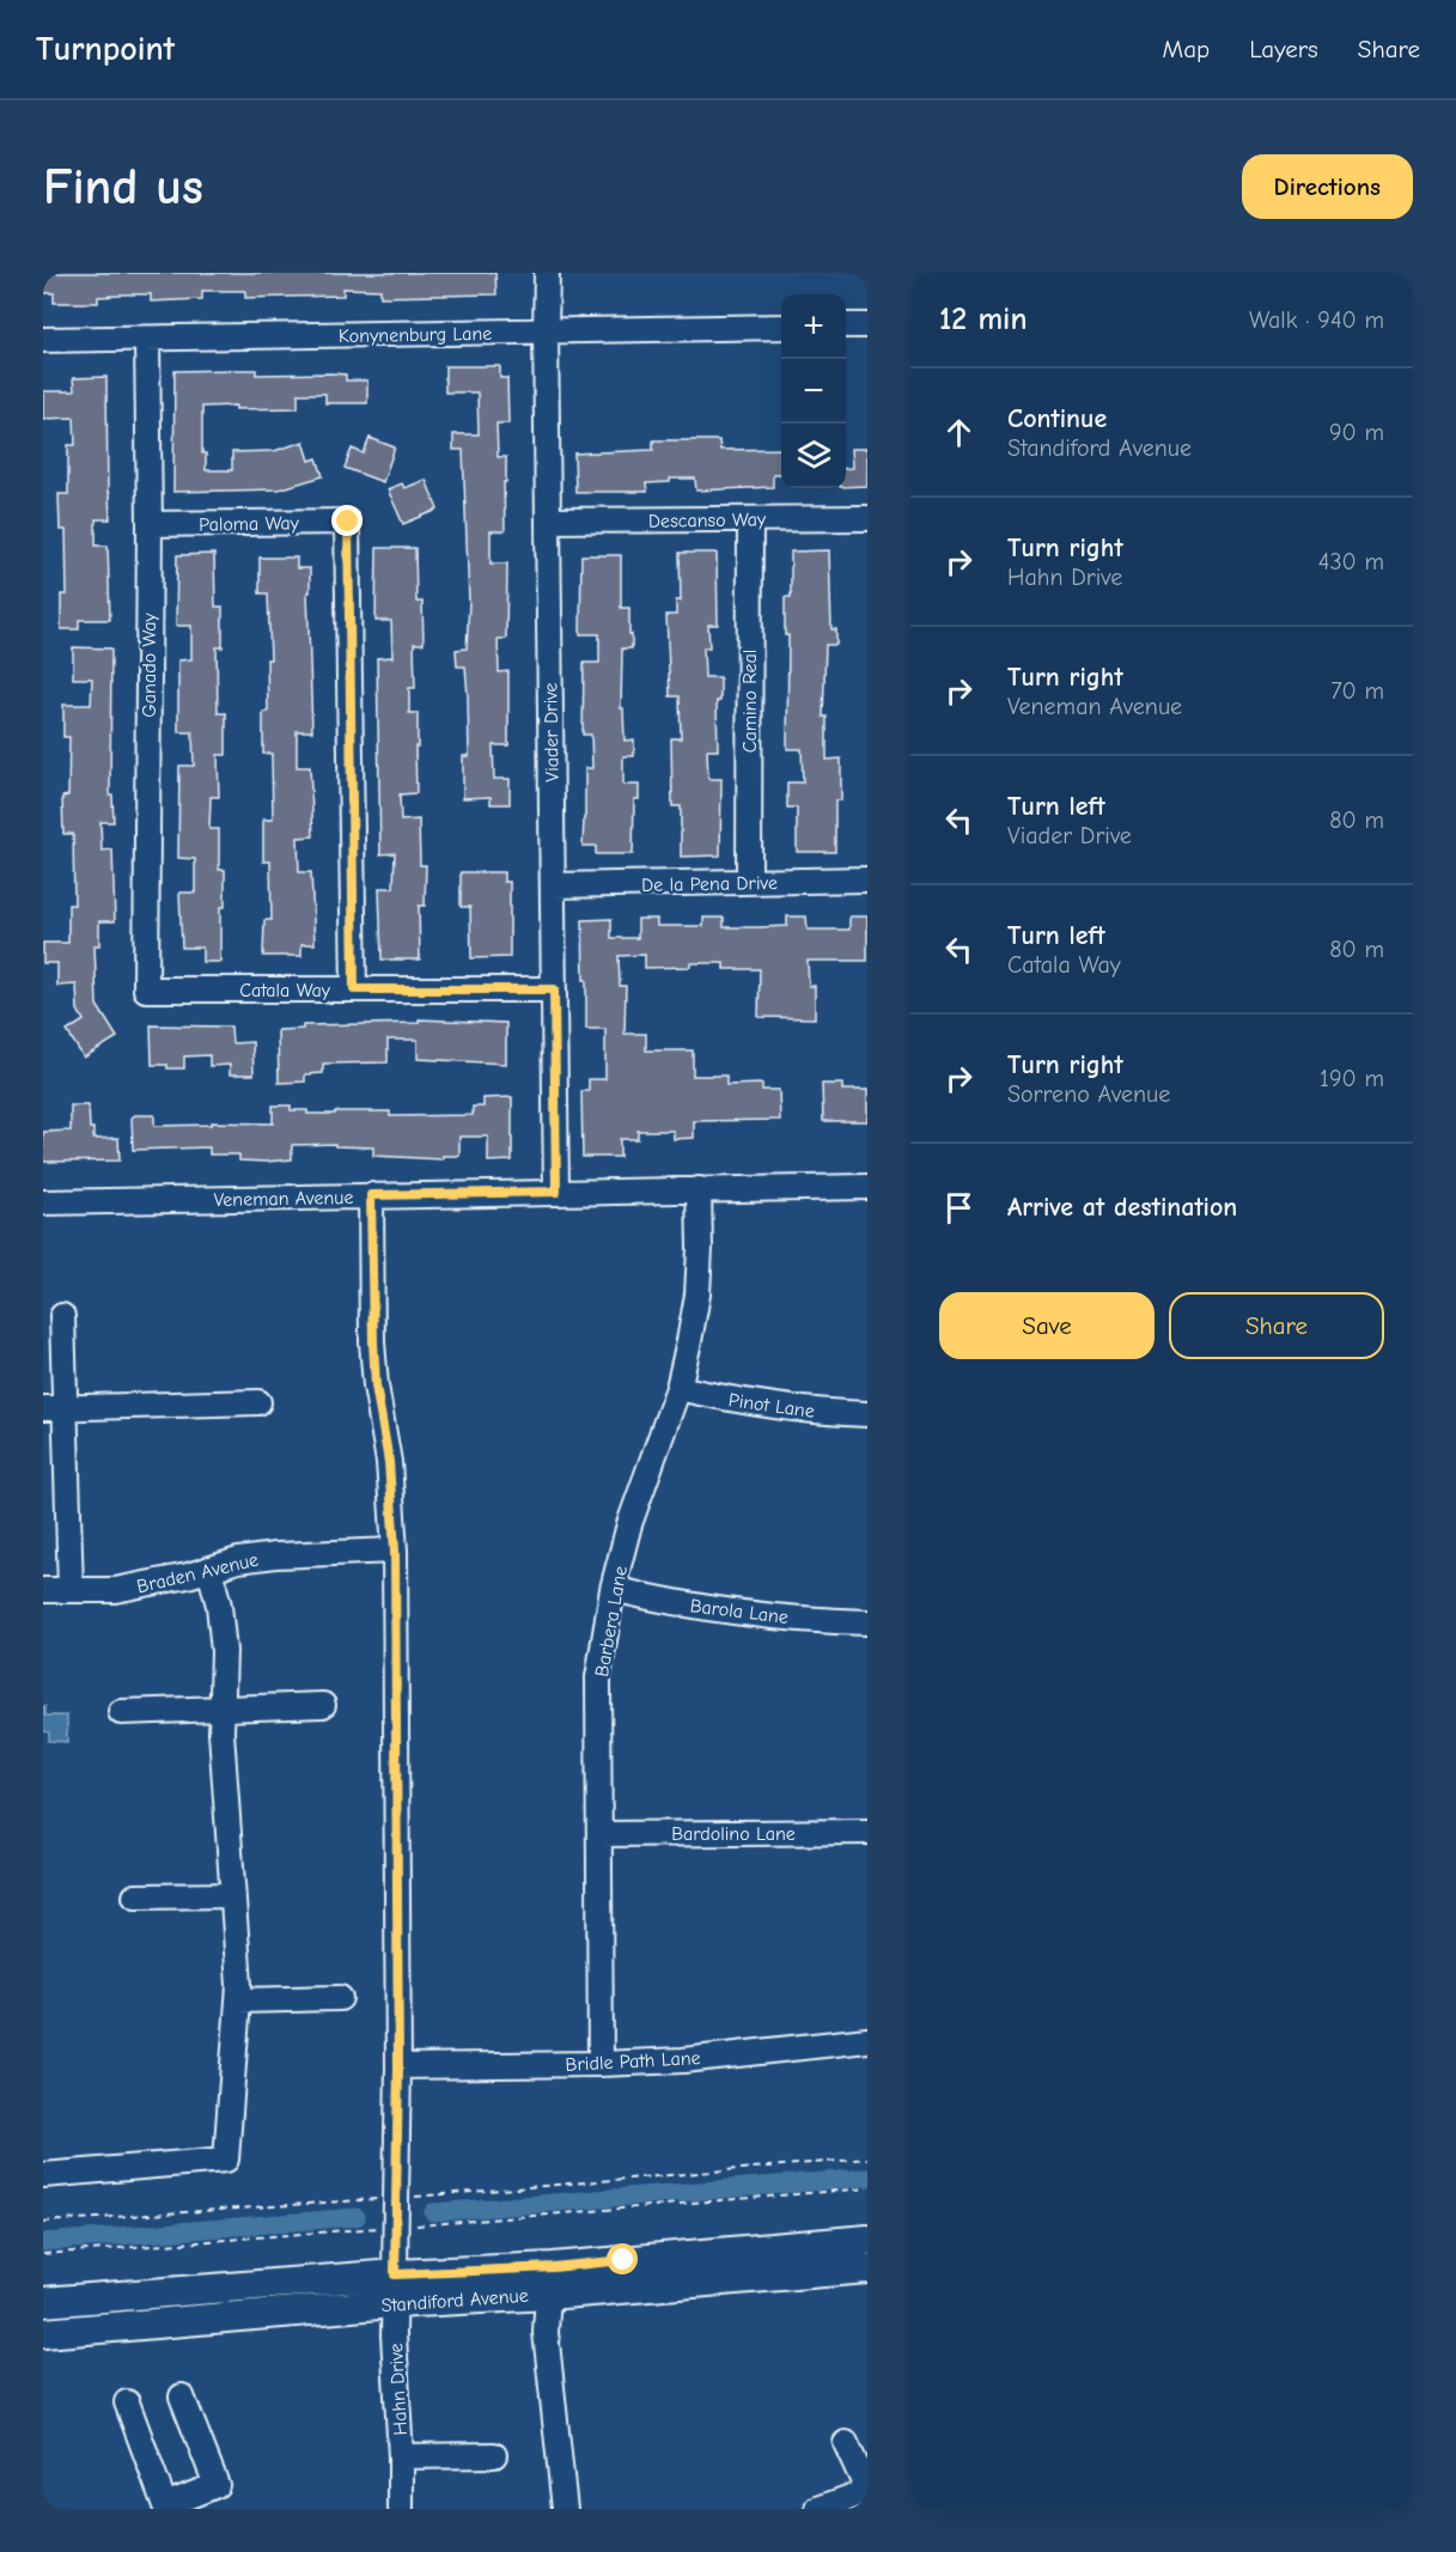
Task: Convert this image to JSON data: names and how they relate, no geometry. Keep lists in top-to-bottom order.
{
  "streets": {
    "main road": ["Standiford Avenue"],
    "street": [
      "Konynenburg Lane",
      "Descanso Way",
      "Paloma Way",
      "Ganado Way",
      "Camino Real",
      "Viader Drive",
      "De la Pena Drive",
      "Catala Way",
      "Veneman Avenue",
      "Pinot Lane",
      "Braden Avenue",
      "Barola Lane",
      "Barbera Lane",
      "Bardolino Lane",
      "Bridle Path Lane",
      "Hahn Drive"
    ]
  },
  "crossings": [
    ["Konynenburg Lane", "Ganado Way"],
    ["Konynenburg Lane", "Viader Drive"],
    ["Descanso Way", "Camino Real"],
    ["Descanso Way", "Viader Drive"],
    ["Paloma Way", "Ganado Way"],
    ["Paloma Way", "Catala Way"],
    ["Ganado Way", "Catala Way"],
    ["Camino Real", "De la Pena Drive"],
    ["Viader Drive", "De la Pena Drive"],
    ["Viader Drive", "Catala Way"],
    ["Viader Drive", "Veneman Avenue"],
    ["Veneman Avenue", "Barbera Lane"],
    ["Veneman Avenue", "Hahn Drive"],
    ["Pinot Lane", "Barbera Lane"],
    ["Braden Avenue", "Hahn Drive"],
    ["Barola Lane", "Barbera Lane"],
    ["Barbera Lane", "Bardolino Lane"],
    ["Barbera Lane", "Bridle Path Lane"],
    ["Bridle Path Lane", "Hahn Drive"],
    ["Standiford Avenue", "Hahn Drive"]
  ],
  "page": {
    "header": "Turnpoint",
    "nav": ["Map", "Layers", "Share"],
    "buttons": [
      "Directions",
      ["Save", "Share"]
    ],
    "title": "Find us",
    "heading": ["12 min", "Walk · 940 m"],
    "map_buttons": ["+", "−"],
    "list": [
      ["Continue", "Standiford Avenue", "90 m"],
      ["Turn right", "Hahn Drive", "430 m"],
      ["Turn right", "Veneman Avenue", "70 m"],
      ["Turn left", "Viader Drive", "80 m"],
      ["Turn left", "Catala Way", "80 m"],
      ["Turn right", "Sorreno Avenue", "190 m"],
      "Arrive at destination"
    ]
  }
}
